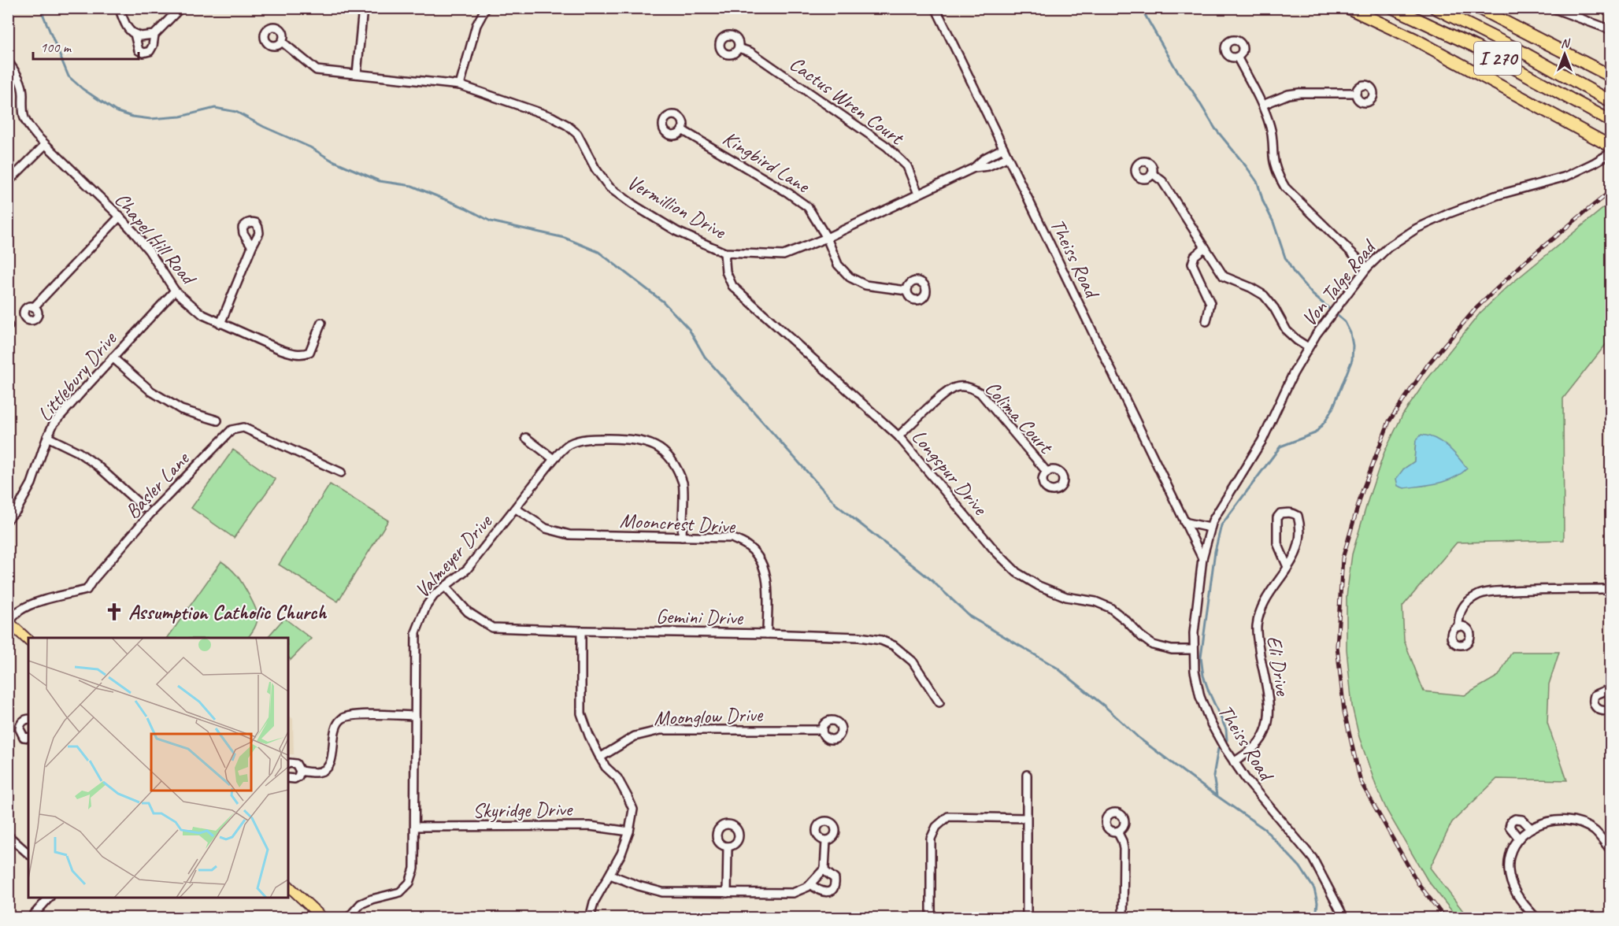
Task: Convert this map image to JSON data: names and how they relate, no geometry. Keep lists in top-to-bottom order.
{
  "streets": {
    "highway": ["I 270"],
    "street": [
      "Cactus Wren Court",
      "Kingbird Lane",
      "Vermillion Drive",
      "Chapel Hill Road",
      "Theiss Road",
      "Von Talge Road",
      "Littlebury Drive",
      "Colima Court",
      "Longspur Drive",
      "Basler Lane",
      "Mooncrest Drive",
      "Valmeyer Drive",
      "Gemini Drive",
      "Eli Drive",
      "Moonglow Drive",
      "Skyridge Drive"
    ]
  },
  "crossings": [
    ["Cactus Wren Court", "Vermillion Drive"],
    ["Kingbird Lane", "Vermillion Drive"],
    ["Vermillion Drive", "Theiss Road"],
    ["Vermillion Drive", "Longspur Drive"],
    ["Chapel Hill Road", "Littlebury Drive"],
    ["Theiss Road", "Von Talge Road"],
    ["Theiss Road", "Longspur Drive"],
    ["Theiss Road", "Eli Drive"],
    ["Colima Court", "Longspur Drive"],
    ["Mooncrest Drive", "Valmeyer Drive"],
    ["Mooncrest Drive", "Gemini Drive"],
    ["Valmeyer Drive", "Gemini Drive"],
    ["Valmeyer Drive", "Skyridge Drive"]
  ],
  "places": {
    "church": ["Assumption Catholic Church"]
  },
  "scale_bar": "100 m",
  "north": "top"
}
